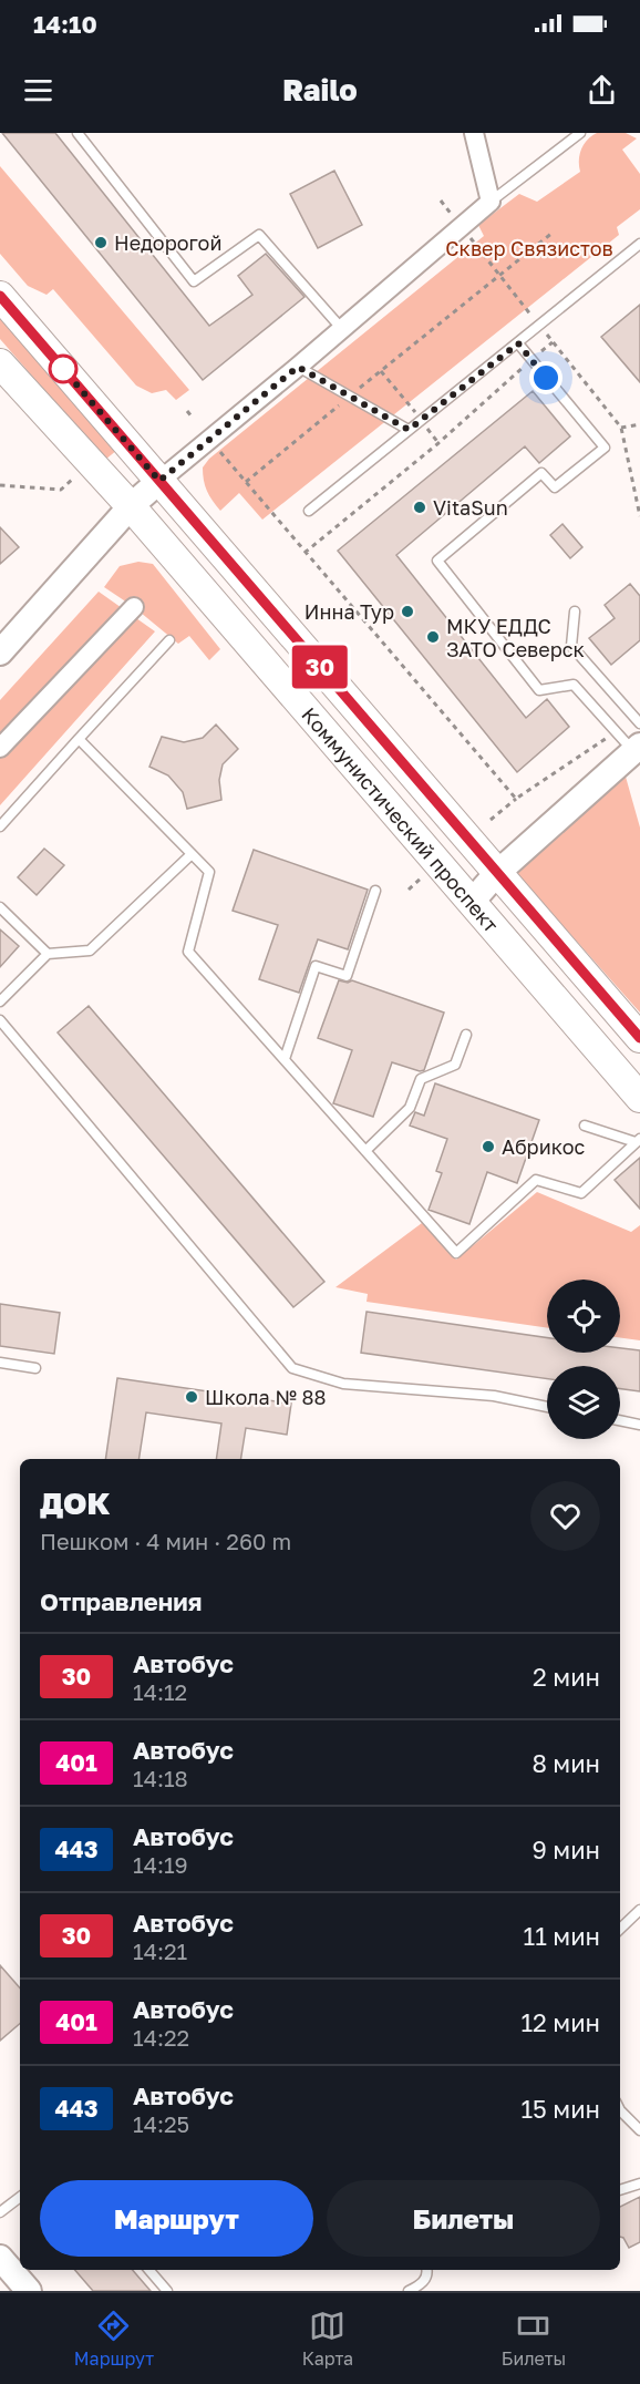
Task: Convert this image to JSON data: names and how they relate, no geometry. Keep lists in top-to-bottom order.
{
  "streets": {
    "main road": ["Коммунистический проспект"]
  },
  "parks": ["Сквер Связистов"],
  "places": [
    "Недорогой",
    "VitaSun",
    "Инна Тур",
    "МКУ ЕДДС ЗАТО Северск",
    "Абрикос",
    "Школа № 88"
  ],
  "lines": ["bus line 30"],
  "page": {
    "status": "14:10",
    "header": "Railo",
    "on_map": "30",
    "heading": [
      ["ДОК", "Пешком · 4 мин · 260 m"],
      "Отправления"
    ],
    "list": [
      {
        "mark": "30",
        "name": "Автобус",
        "note": "14:12",
        "value": "2 мин"
      },
      {
        "mark": "401",
        "name": "Автобус",
        "note": "14:18",
        "value": "8 мин"
      },
      {
        "mark": "443",
        "name": "Автобус",
        "note": "14:19",
        "value": "9 мин"
      },
      {
        "mark": "30",
        "name": "Автобус",
        "note": "14:21",
        "value": "11 мин"
      },
      {
        "mark": "401",
        "name": "Автобус",
        "note": "14:22",
        "value": "12 мин"
      },
      {
        "mark": "443",
        "name": "Автобус",
        "note": "14:25",
        "value": "15 мин"
      }
    ],
    "buttons": ["Маршрут", "Билеты"],
    "tabs": ["Маршрут", "Карта", "Билеты"]
  }
}
